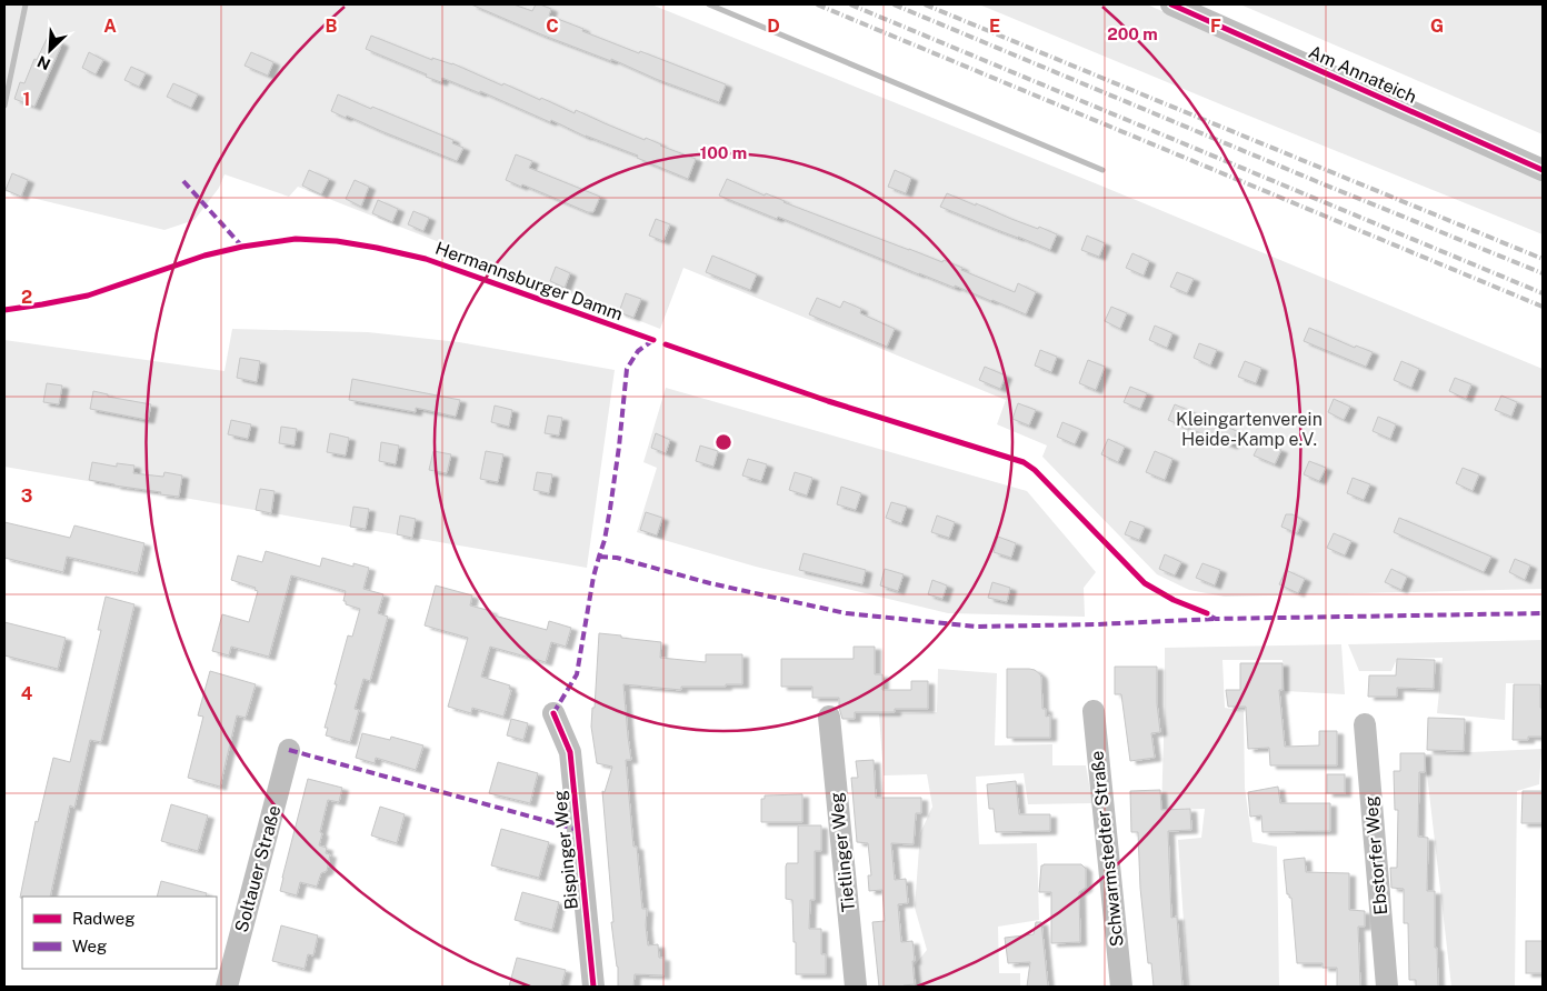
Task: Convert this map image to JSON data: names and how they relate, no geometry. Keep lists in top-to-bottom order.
{
  "streets": {
    "street": [
      "Am Annateich",
      "Schwarmstedter Straße",
      "Bispinger Weg",
      "Tietlinger Weg",
      "Ebstorfer Weg",
      "Soltauer Straße"
    ],
    "cycle path": ["Hermannsburger Damm"]
  },
  "parks": ["Kleingartenverein Heide-Kamp e.V."],
  "legend": ["Radweg", "Weg"],
  "north": "bottom left",
  "grid": {
    "columns": [
      "A",
      "B",
      "C",
      "D",
      "E",
      "F",
      "G"
    ],
    "rows": [
      "1",
      "2",
      "3",
      "4"
    ]
  },
  "rings": ["200 m", "100 m"]
}
